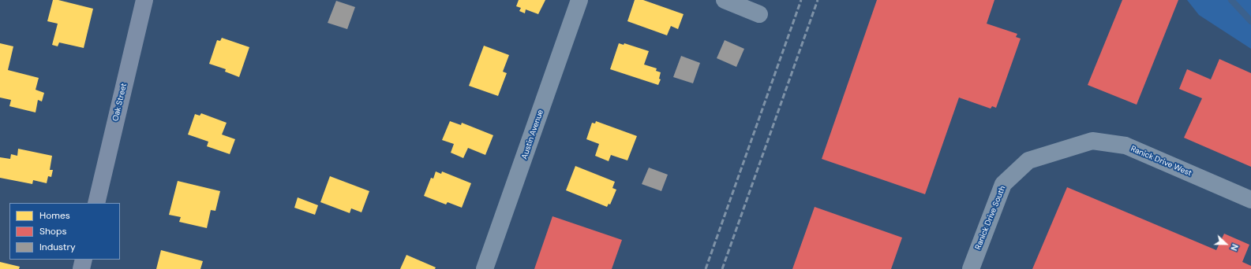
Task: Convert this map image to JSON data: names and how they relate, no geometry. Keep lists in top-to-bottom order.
{
  "streets": {
    "main road": ["Oak Street"],
    "street": ["Austin Avenue", "Ranick Drive West", "Ranick Drive South"]
  },
  "crossings": [
    ["Ranick Drive West", "Ranick Drive South"]
  ],
  "legend": ["Homes", "Shops", "Industry"],
  "north": "right"
}
